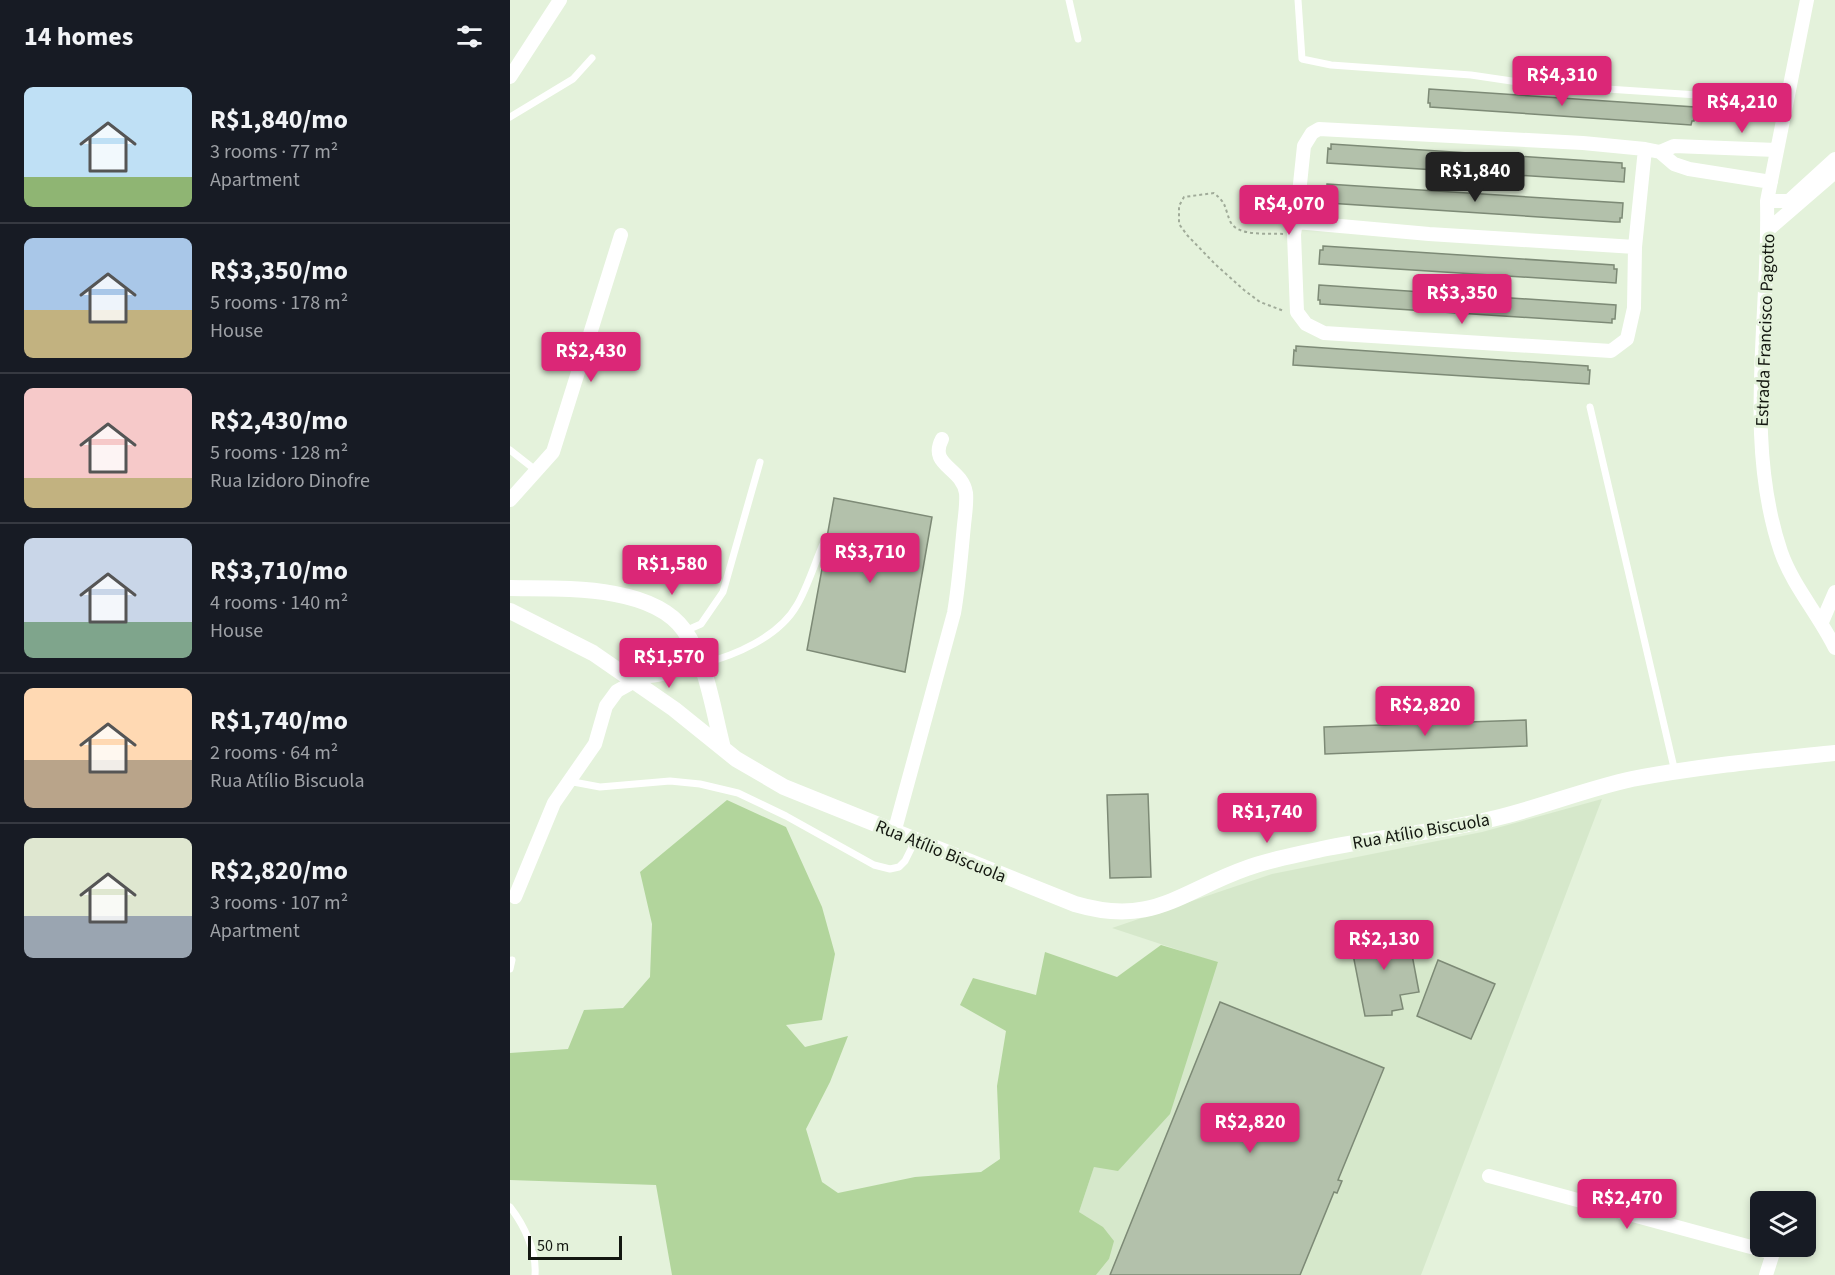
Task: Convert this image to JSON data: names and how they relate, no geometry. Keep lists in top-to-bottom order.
{
  "streets": {
    "street": ["Estrada Francisco Pagotto", "Rua Atílio Biscuola"]
  },
  "scale_bar": "50 m",
  "page": {
    "heading": "14 homes",
    "price": [
      "R$4,310",
      "R$4,210",
      "R$1,840",
      "R$4,070",
      "R$3,350",
      "R$2,430",
      "R$3,710",
      "R$1,580",
      "R$1,570",
      "R$2,820",
      "R$1,740",
      "R$2,130",
      "R$2,820",
      "R$2,470"
    ],
    "list": [
      {
        "name": "R$1,840/mo",
        "note": "3 rooms · 77 m² · Apartment"
      },
      {
        "name": "R$3,350/mo",
        "note": "5 rooms · 178 m² · House"
      },
      {
        "name": "R$2,430/mo",
        "note": "5 rooms · 128 m² · Rua Izidoro Dinofre"
      },
      {
        "name": "R$3,710/mo",
        "note": "4 rooms · 140 m² · House"
      },
      {
        "name": "R$1,740/mo",
        "note": "2 rooms · 64 m² · Rua Atílio Biscuola"
      },
      {
        "name": "R$2,820/mo",
        "note": "3 rooms · 107 m² · Apartment"
      }
    ],
    "scale": "50 m"
  }
}
